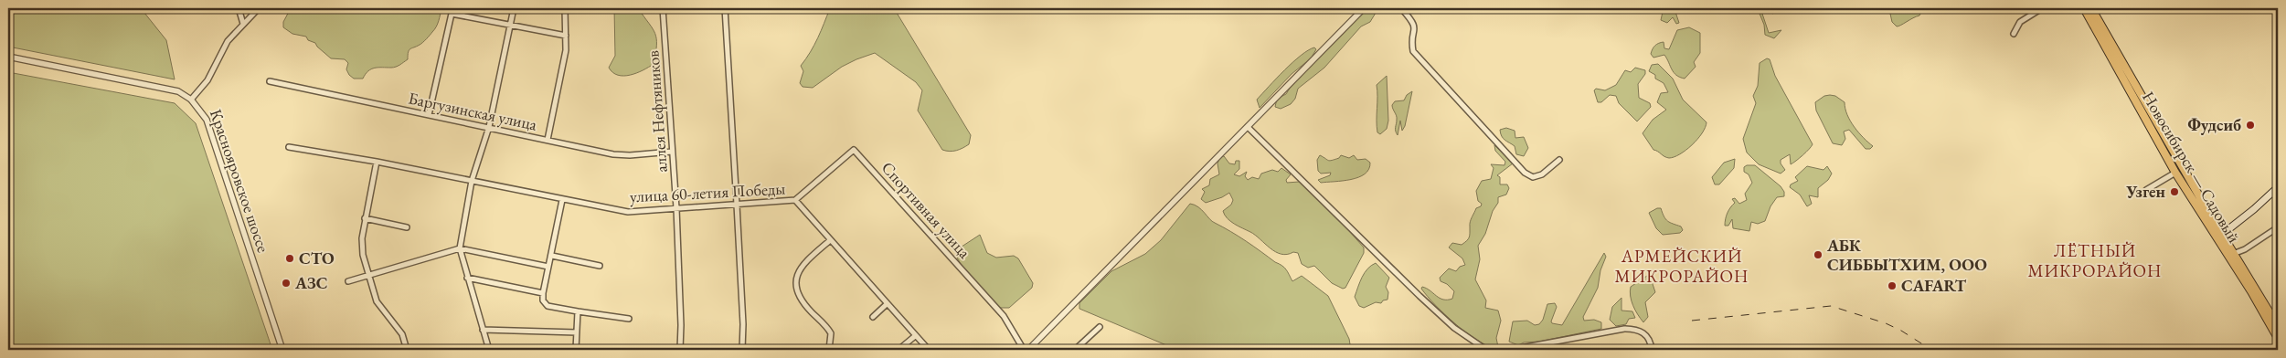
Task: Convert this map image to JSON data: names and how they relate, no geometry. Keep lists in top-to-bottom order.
{
  "streets": {
    "main road": ["Новосибирск — Садовый"],
    "street": [
      "Баргузинская улица",
      "аллея Нефтяников",
      "Краснояровское шоссе",
      "улица 60-летия Победы",
      "Спортивная улица"
    ]
  },
  "crossings": [
    ["Баргузинская улица", "аллея Нефтяников"],
    ["аллея Нефтяников", "улица 60-летия Победы"],
    ["улица 60-летия Победы", "Спортивная улица"]
  ],
  "districts": ["ЛЁТНЫЙ МИКРОРАЙОН", "АРМЕЙСКИЙ МИКРОРАЙОН"],
  "places": [
    "Фудсиб",
    "Узген",
    "АБК СИББЫТХИМ, ООО",
    "СТО",
    "АЗС",
    "CAFART"
  ]
}
